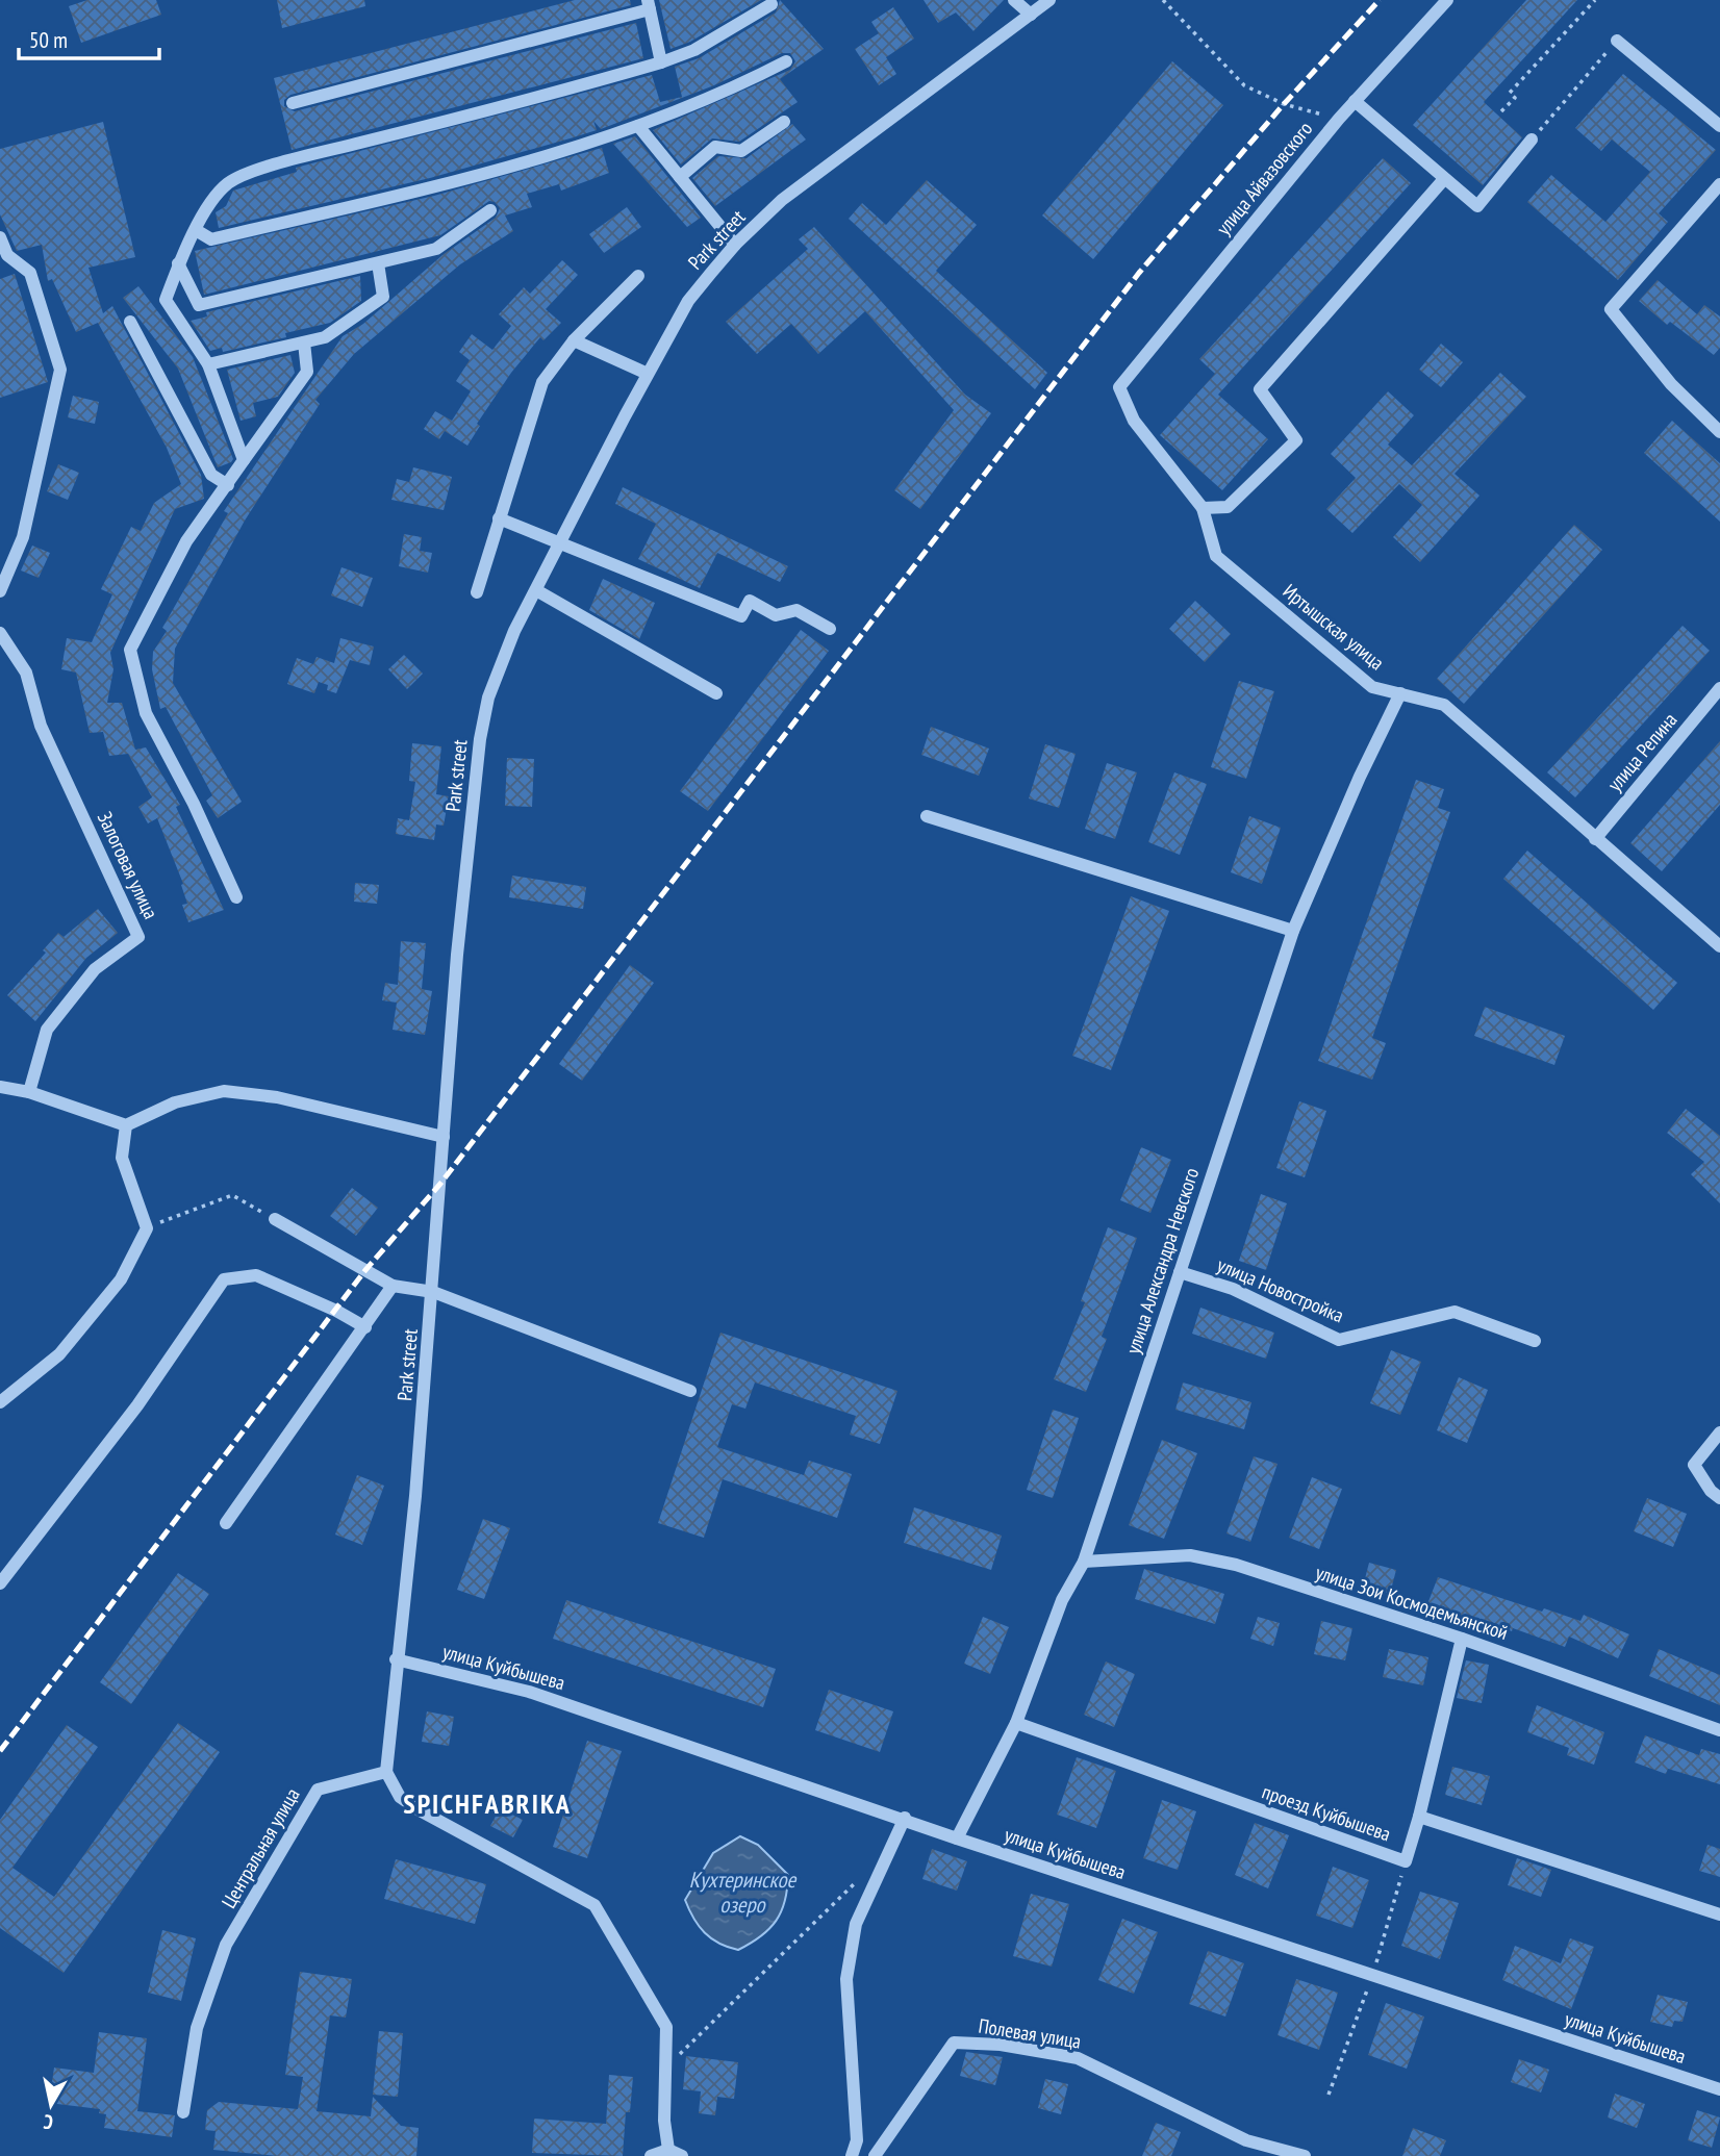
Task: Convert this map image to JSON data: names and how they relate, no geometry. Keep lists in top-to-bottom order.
{
  "streets": {
    "street": [
      "улица Айвазовского",
      "Park street",
      "Иртышская улица",
      "улица Репина",
      "Залоговая улица",
      "улица Александра Невского",
      "улица Новостройка",
      "улица Зои Космодемьянской",
      "улица Куйбышева",
      "проезд Куйбышева",
      "Центральная улица",
      "Полевая улица"
    ]
  },
  "crossings": [
    ["улица Айвазовского", "Иртышская улица"],
    ["Park street", "улица Куйбышева"],
    ["Park street", "Центральная улица"],
    ["Иртышская улица", "улица Репина"],
    ["Иртышская улица", "улица Александра Невского"],
    ["улица Александра Невского", "улица Новостройка"],
    ["улица Александра Невского", "улица Зои Космодемьянской"],
    ["улица Александра Невского", "улица Куйбышева"],
    ["улица Александра Невского", "проезд Куйбышева"]
  ],
  "districts": ["SPICHFABRIKA"],
  "water": ["Кухтеринское озеро"],
  "scale_bar": "50 m",
  "north": "bottom"
}
